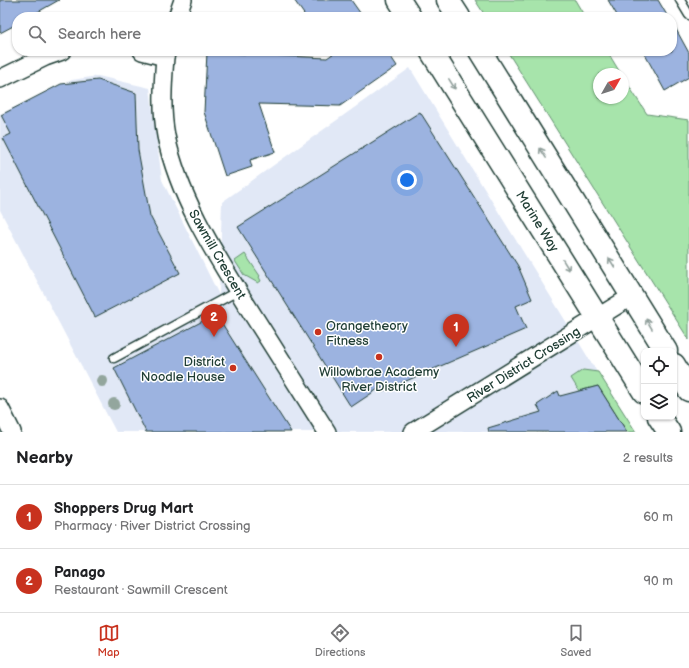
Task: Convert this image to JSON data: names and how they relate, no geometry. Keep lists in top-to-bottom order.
{
  "streets": {
    "main road": ["Marine Way"],
    "street": ["Sawmill Crescent", "River District Crossing"]
  },
  "crossings": [
    ["Marine Way", "River District Crossing"]
  ],
  "places": ["Orangetheory Fitness", "Willowbrae Academy River District", "District Noodle House"],
  "north": "top right",
  "page": {
    "search": "Search here",
    "pins": ["2", "1"],
    "heading": ["Nearby", "2 results"],
    "list": [
      {
        "mark": "1",
        "name": "Shoppers Drug Mart",
        "note": "Pharmacy · River District Crossing",
        "value": "60 m"
      },
      {
        "mark": "2",
        "name": "Panago",
        "note": "Restaurant · Sawmill Crescent",
        "value": "90 m"
      }
    ],
    "nav": ["Map", "Directions", "Saved"]
  }
}
